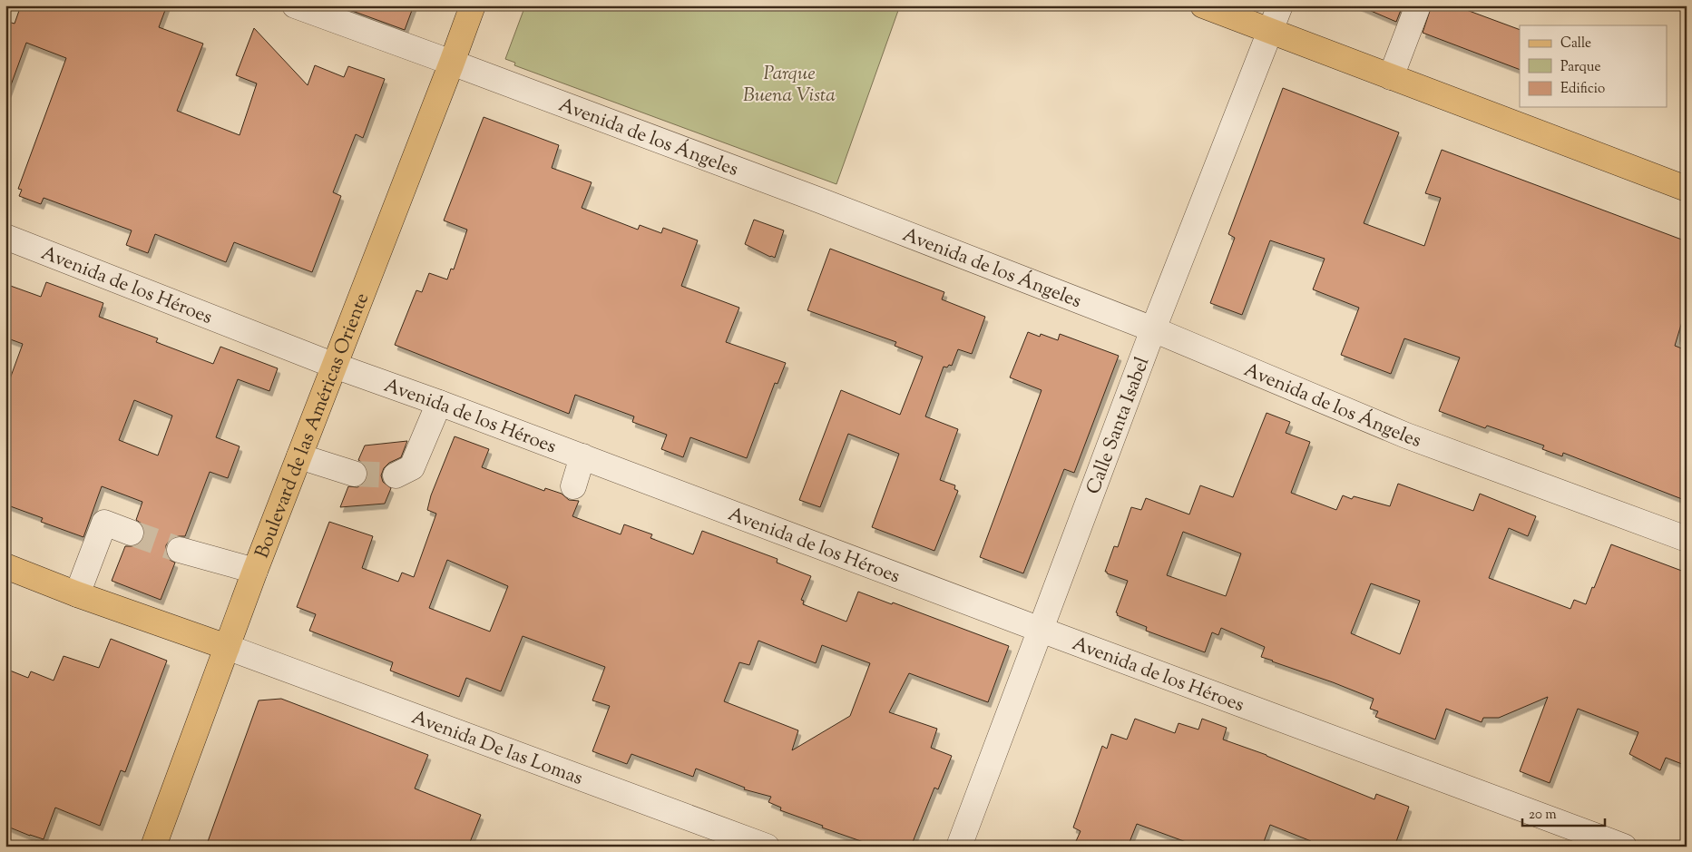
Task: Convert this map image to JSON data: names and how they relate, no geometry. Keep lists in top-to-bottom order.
{
  "streets": {
    "main road": ["Boulevard de las Américas Oriente"],
    "street": [
      "Avenida de los Ángeles",
      "Avenida de los Héroes",
      "Calle Santa Isabel",
      "Avenida De las Lomas"
    ]
  },
  "crossings": [
    ["Avenida de los Ángeles", "Boulevard de las Américas Oriente"],
    ["Avenida de los Ángeles", "Calle Santa Isabel"],
    ["Avenida de los Héroes", "Boulevard de las Américas Oriente"],
    ["Avenida de los Héroes", "Calle Santa Isabel"],
    ["Boulevard de las Américas Oriente", "Avenida De las Lomas"]
  ],
  "parks": ["Parque Buena Vista"],
  "legend": ["Calle", "Parque", "Edificio"],
  "scale_bar": "20 m"
}
